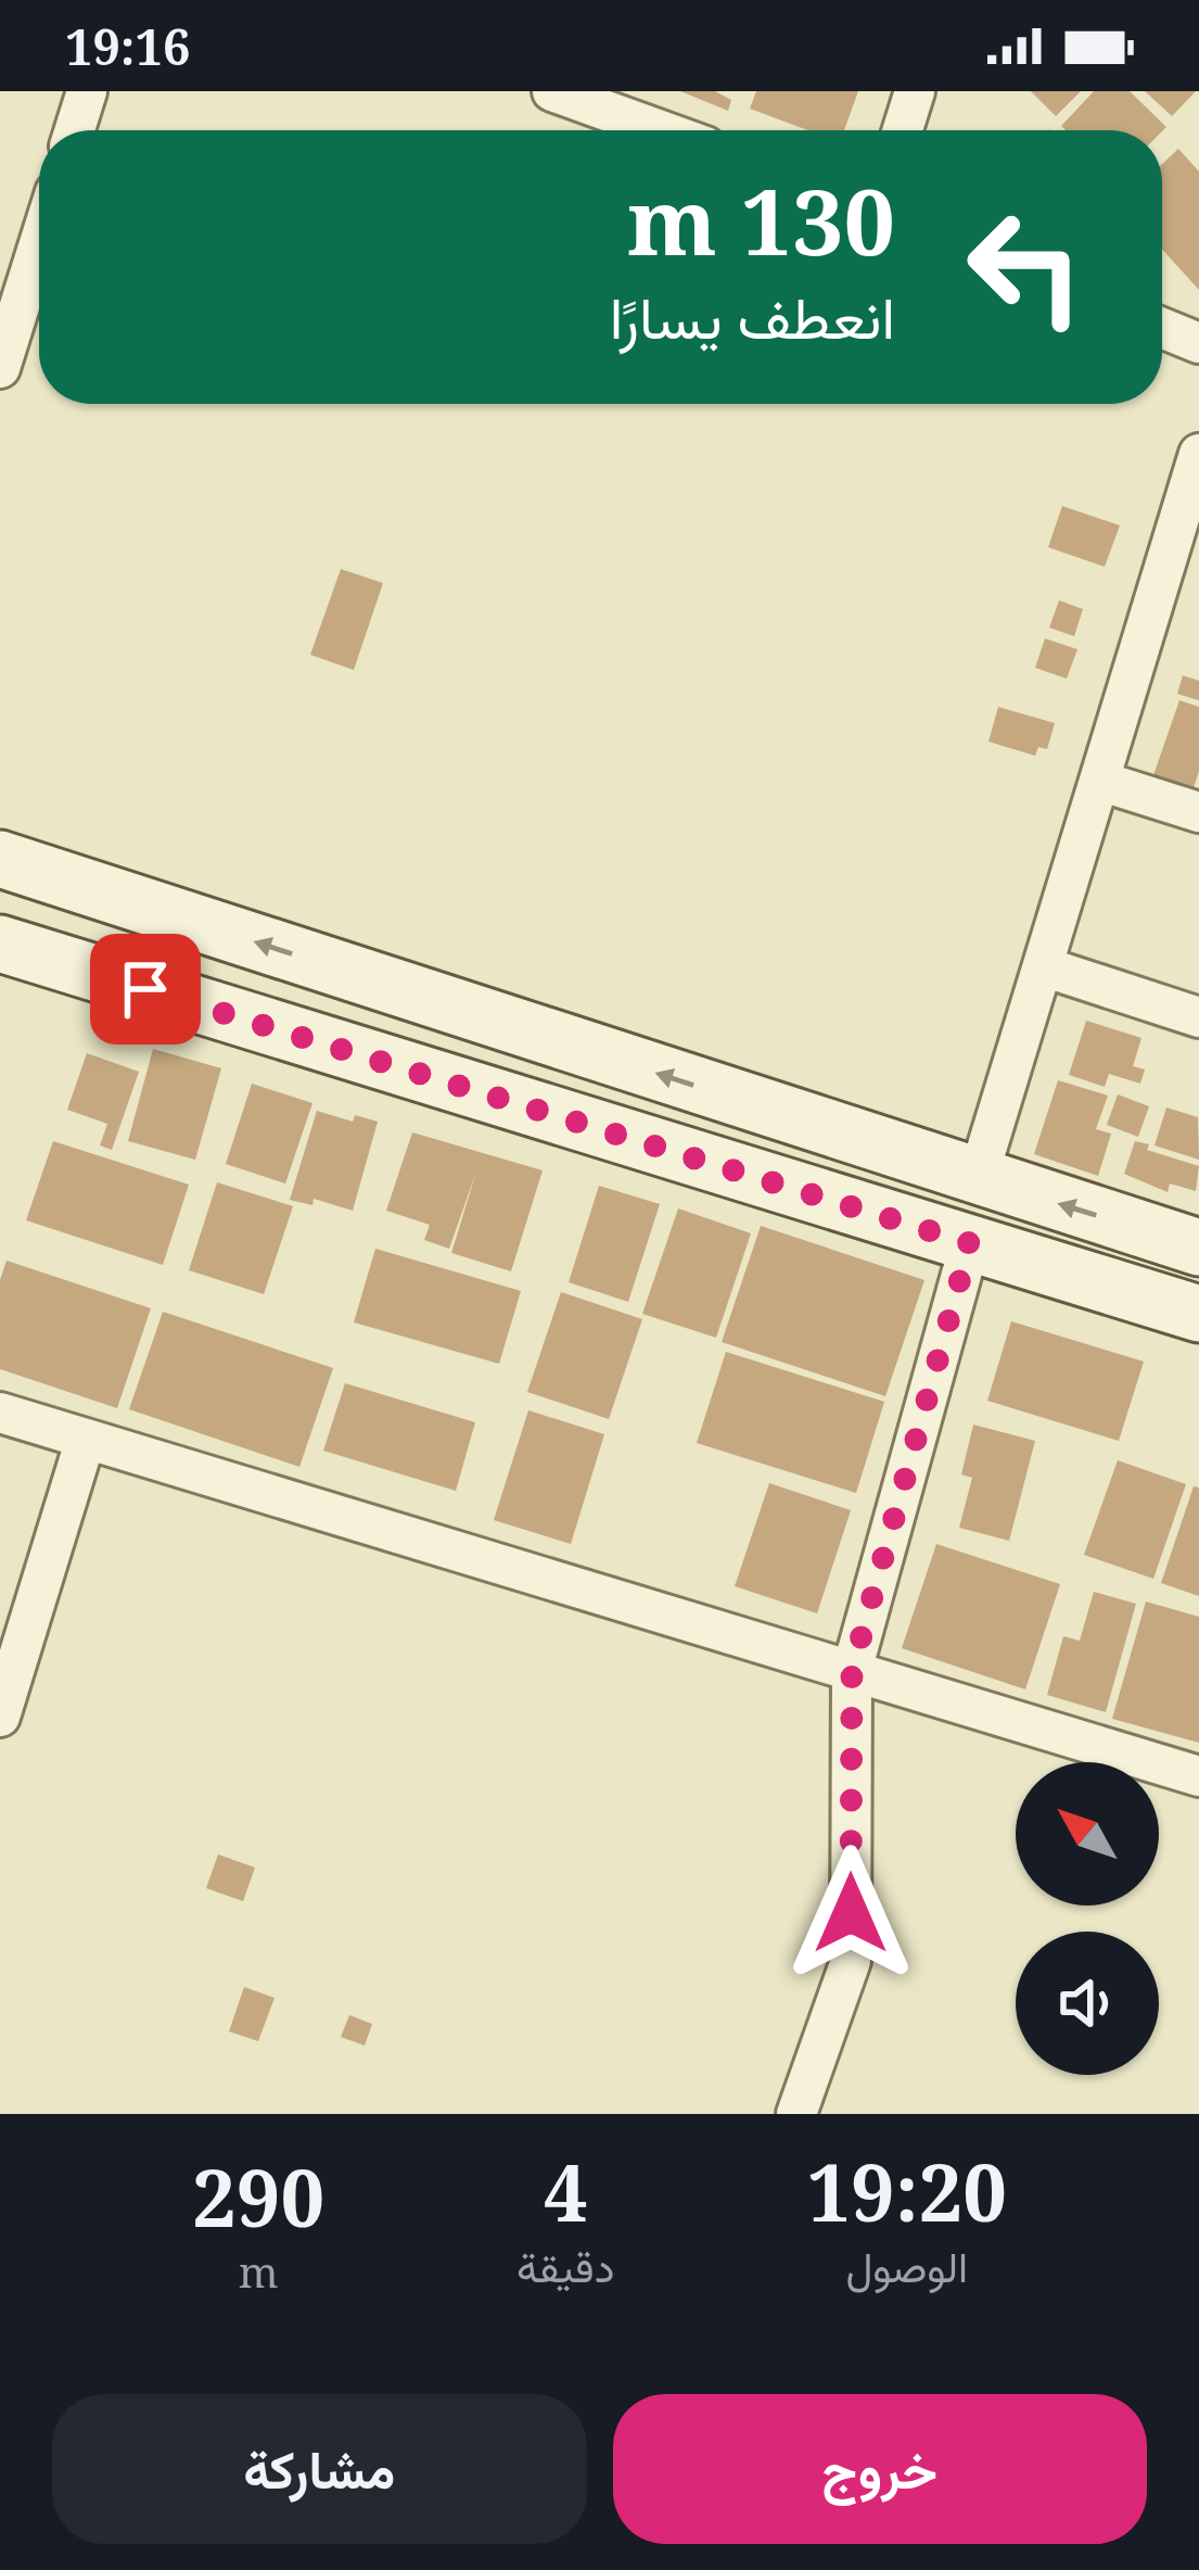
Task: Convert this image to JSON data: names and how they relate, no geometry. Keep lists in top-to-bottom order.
{
  "north": "top left",
  "page": {
    "status": "19:16",
    "turn": ["130 m", "انعطف يسارًا"],
    "eta": [
      "19:20",
      "الوصول",
      "4",
      "دقيقة",
      "290",
      "m"
    ],
    "buttons": ["خروج", "مشاركة"]
  }
}
